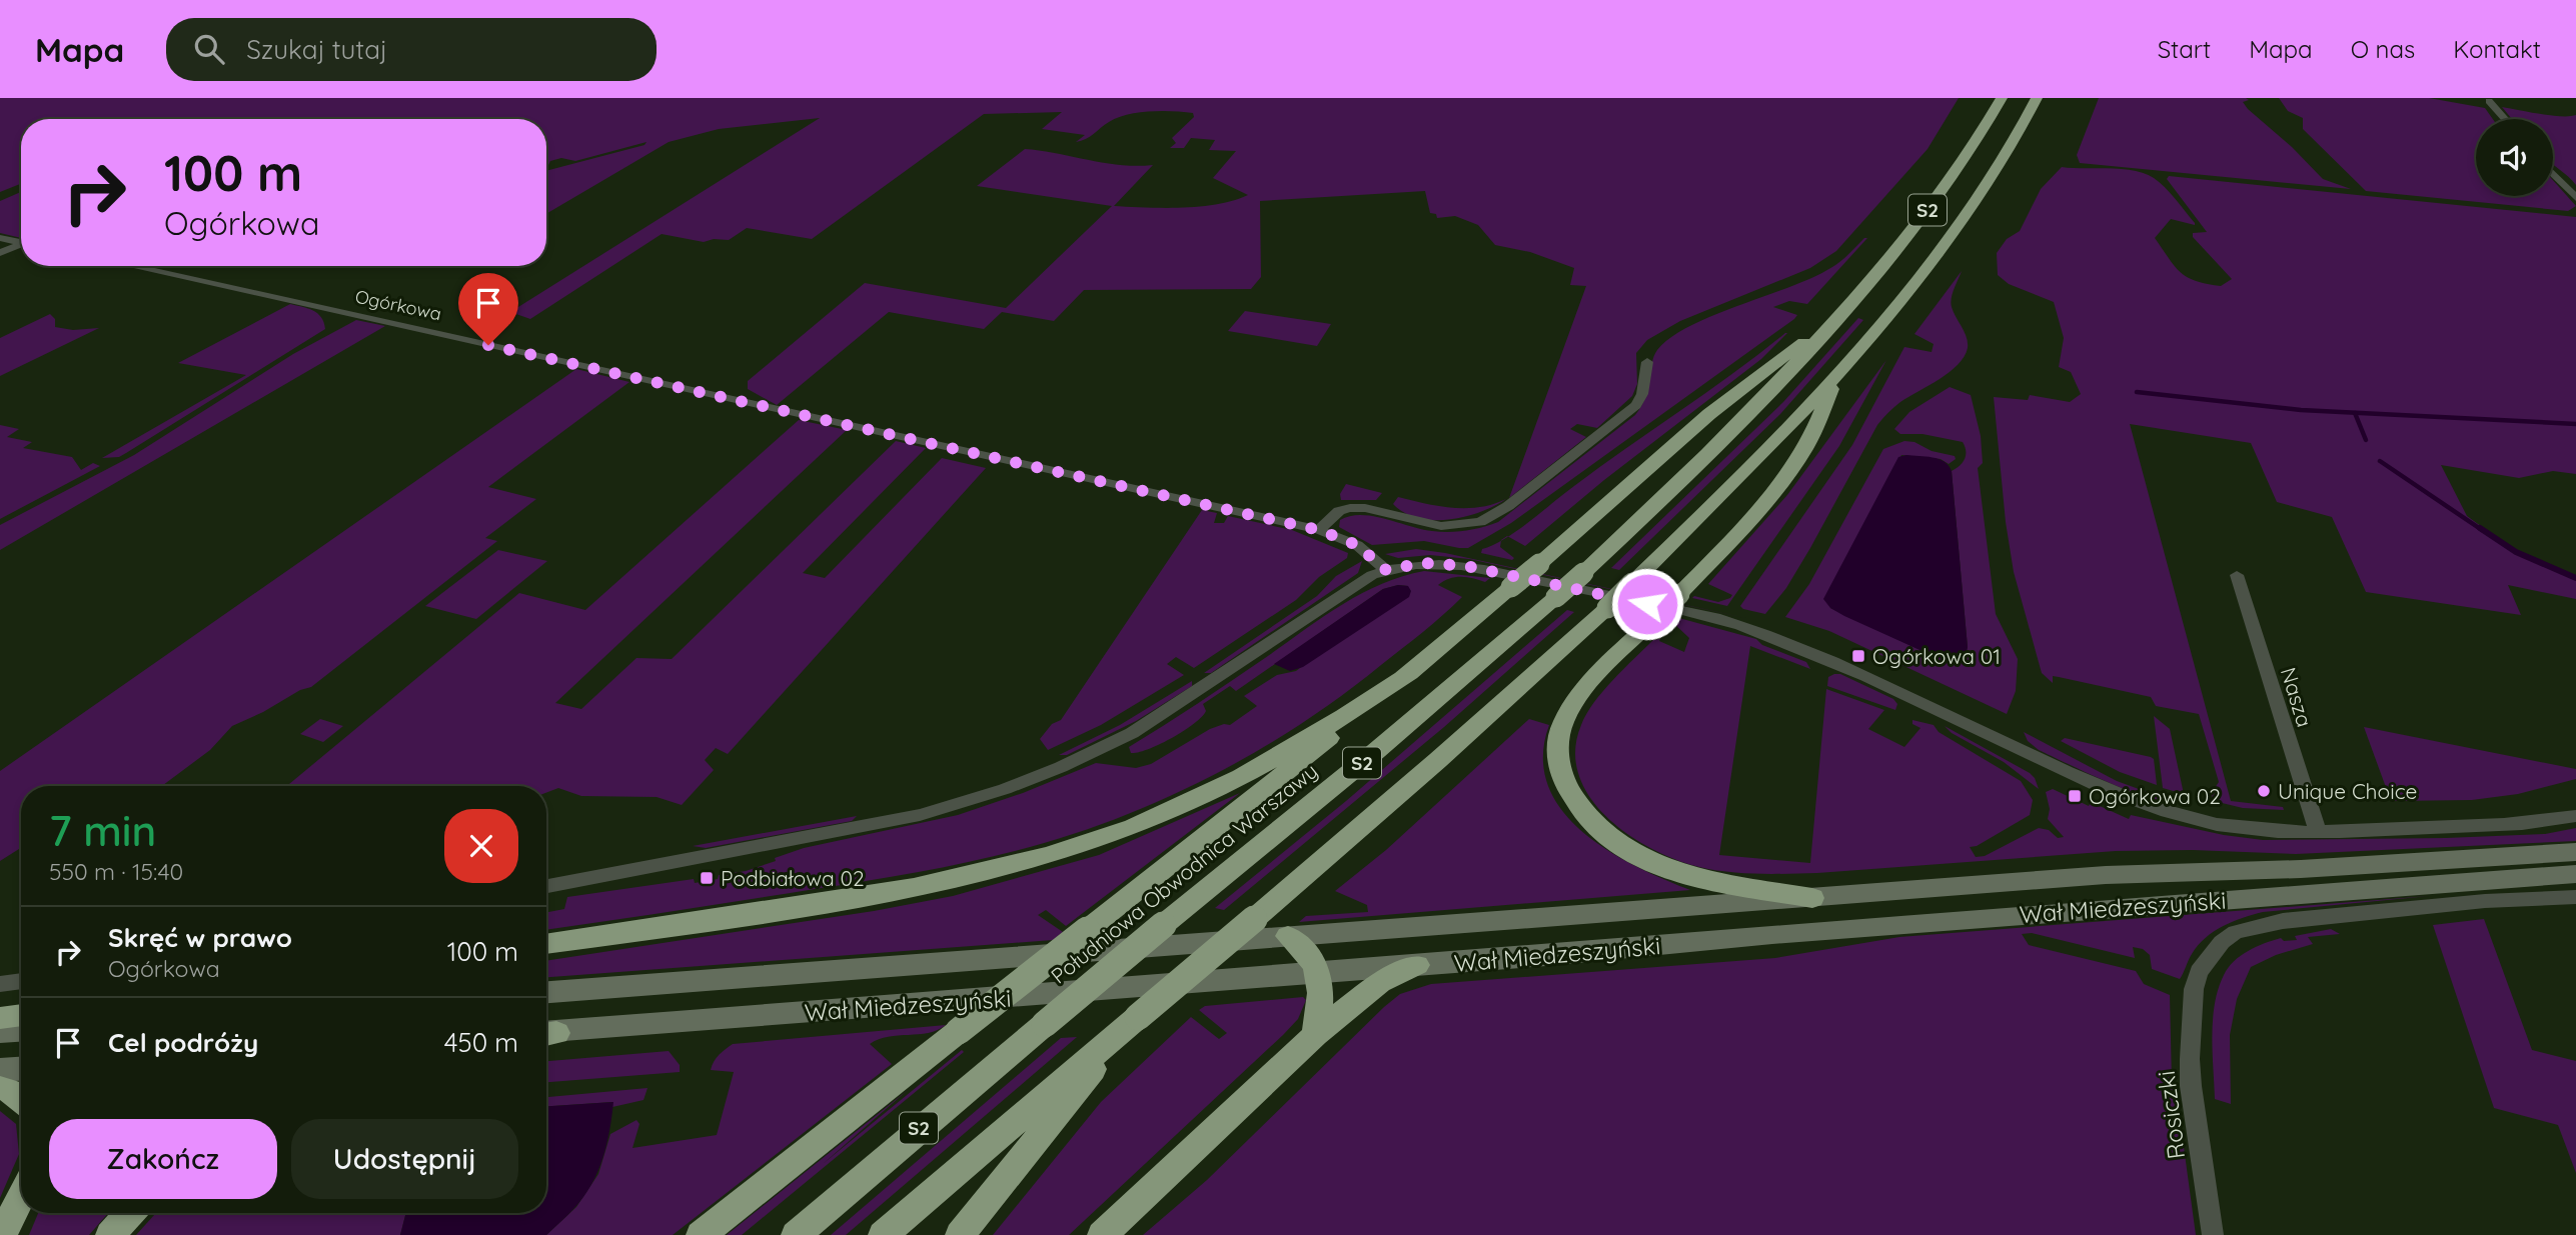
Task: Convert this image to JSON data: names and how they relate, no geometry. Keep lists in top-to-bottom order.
{
  "streets": {
    "highway": ["S2", "Południowa Obwodnica Warszawy"],
    "main road": ["Wał Miedzeszyński"],
    "street": ["Ogórkowa", "Nasza", "Rosiczki"]
  },
  "crossings": [
    ["S2", "Południowa Obwodnica Warszawy"]
  ],
  "places": {
    "transit": ["Ogórkowa 01", "Ogórkowa 02", "Podbiałowa 02"],
    "other": ["Unique Choice"]
  },
  "page": {
    "header": "Mapa",
    "search": "Szukaj tutaj",
    "nav": [
      "Start",
      "Mapa",
      "O nas",
      "Kontakt"
    ],
    "turn": ["100 m", "Ogórkowa"],
    "heading": ["7 min", "550 m · 15:40"],
    "list": [
      {
        "name": "Skręć w prawo",
        "note": "Ogórkowa",
        "value": "100 m"
      },
      {
        "name": "Cel podróży",
        "value": "450 m"
      }
    ],
    "buttons": ["Zakończ", "Udostępnij"]
  }
}
